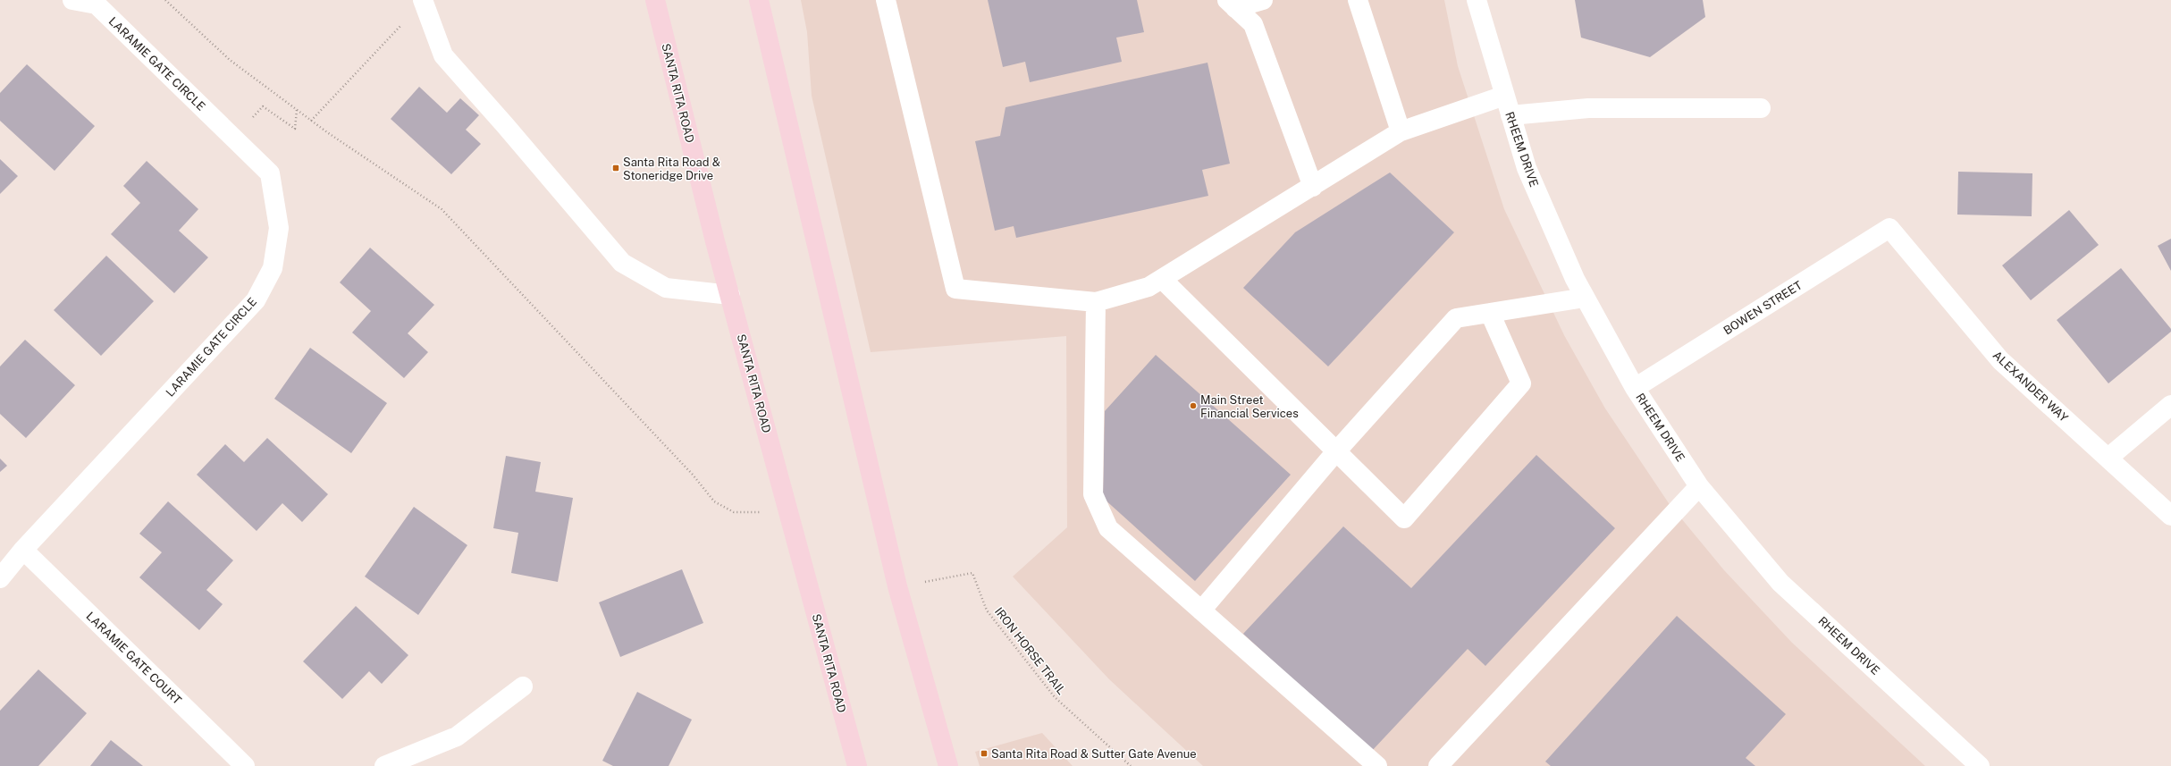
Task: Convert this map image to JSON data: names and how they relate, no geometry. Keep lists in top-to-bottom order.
{
  "streets": {
    "main road": ["SANTA RITA ROAD"],
    "street": [
      "LARAMIE GATE CIRCLE",
      "RHEEM DRIVE",
      "BOWEN STREET",
      "ALEXANDER WAY",
      "LARAMIE GATE COURT"
    ],
    "path": ["IRON HORSE TRAIL"]
  },
  "crossings": [
    ["LARAMIE GATE CIRCLE", "LARAMIE GATE COURT"],
    ["RHEEM DRIVE", "BOWEN STREET"],
    ["BOWEN STREET", "ALEXANDER WAY"]
  ],
  "places": {
    "transit": ["Santa Rita Road & Stoneridge Drive", "Santa Rita Road & Sutter Gate Avenue"],
    "other": ["Main Street Financial Services"]
  }
}
